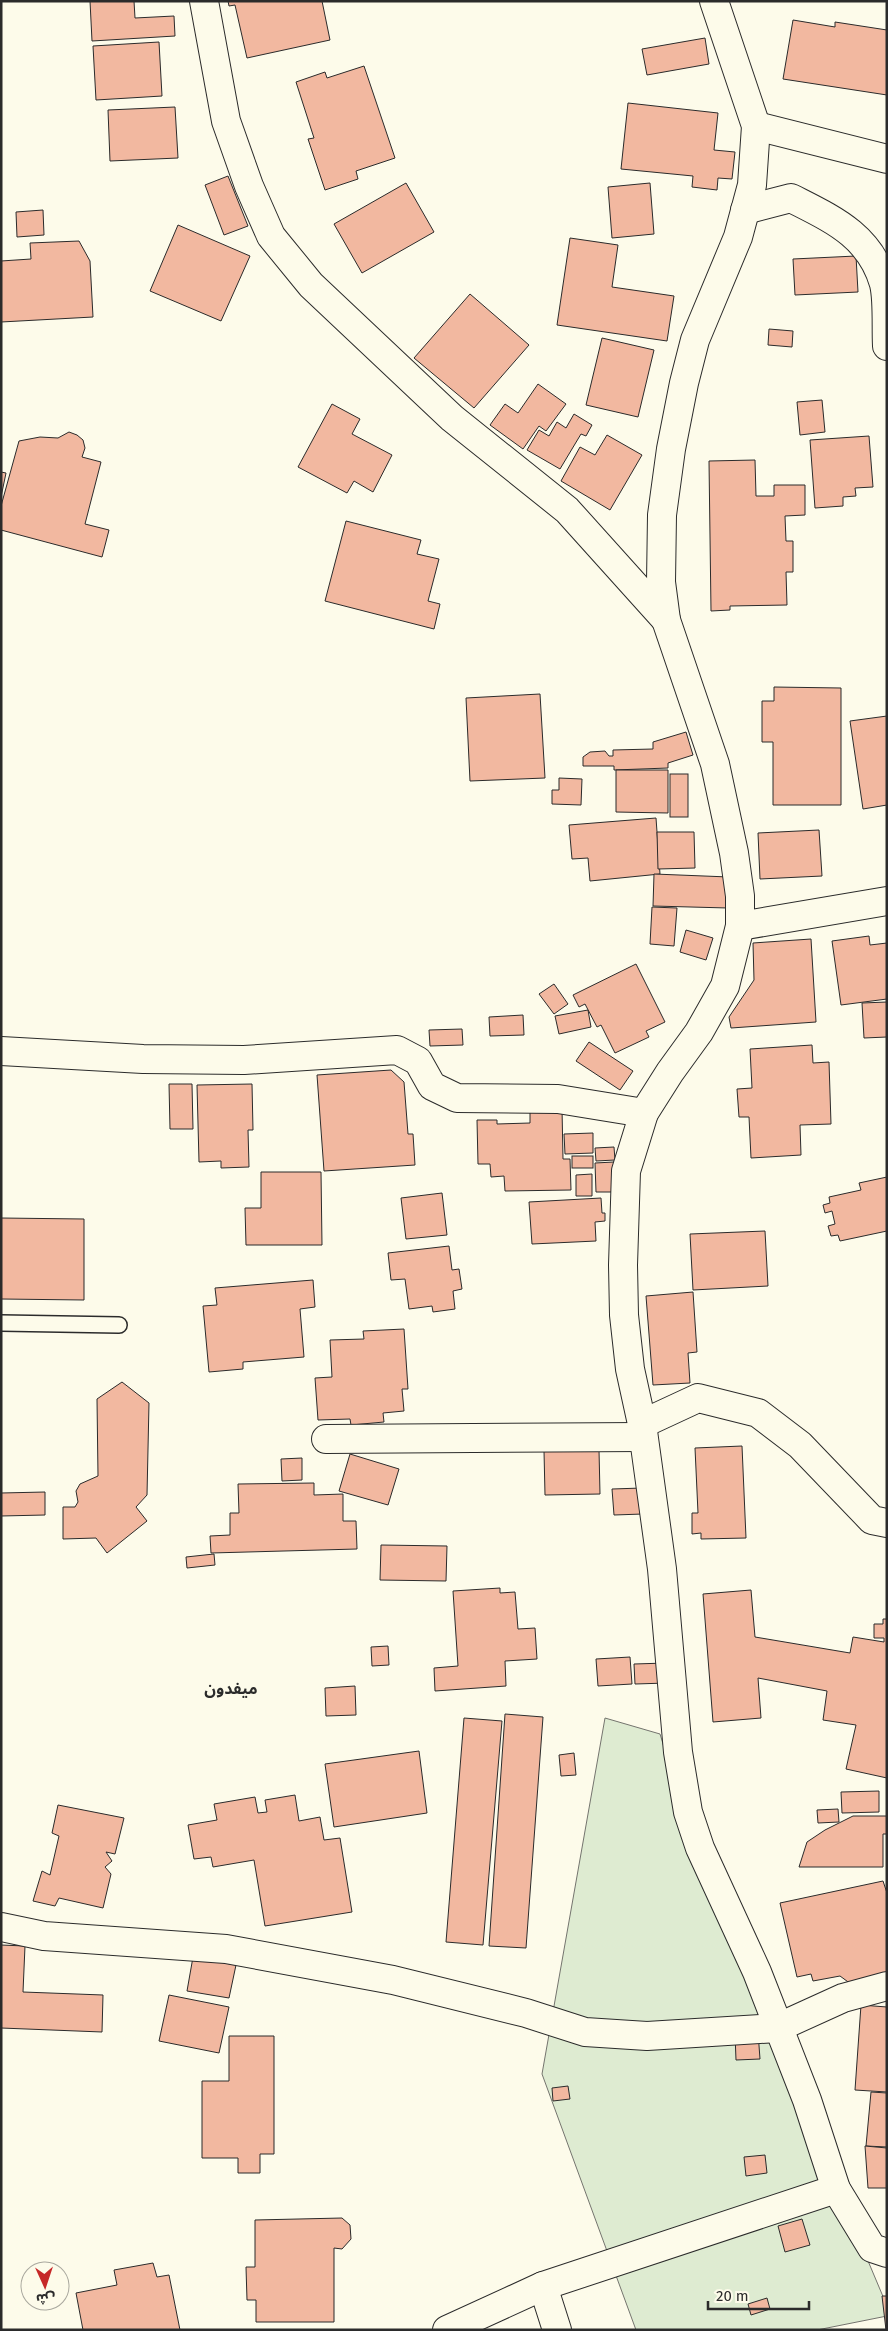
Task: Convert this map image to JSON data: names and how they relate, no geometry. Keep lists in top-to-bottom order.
{
  "districts": ["ميفدون"],
  "scale_bar": "20 m",
  "north": "bottom"
}
